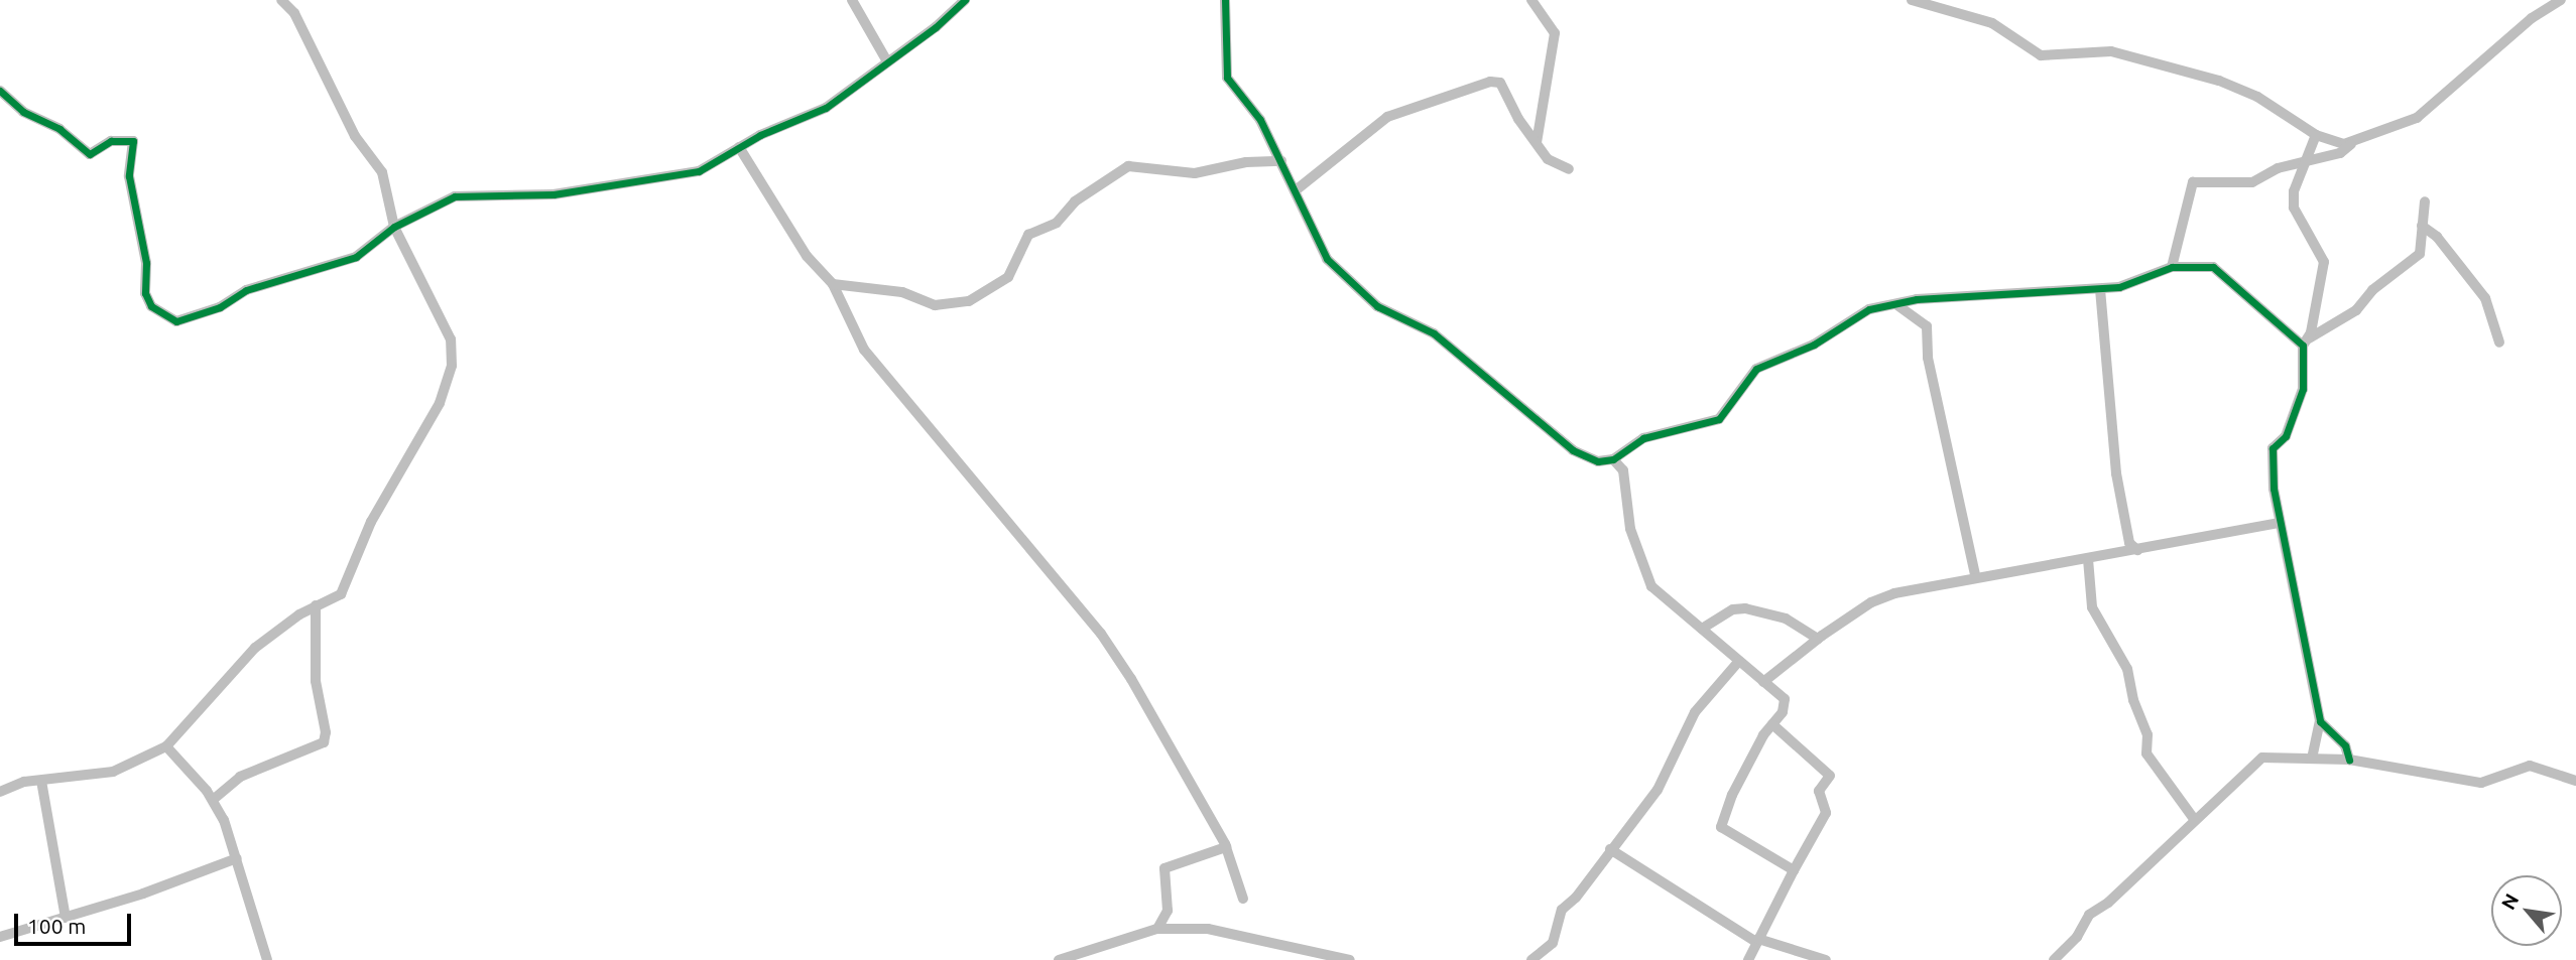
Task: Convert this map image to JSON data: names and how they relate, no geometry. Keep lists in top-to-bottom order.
{
  "scale_bar": "100 m",
  "north": "top left"
}
